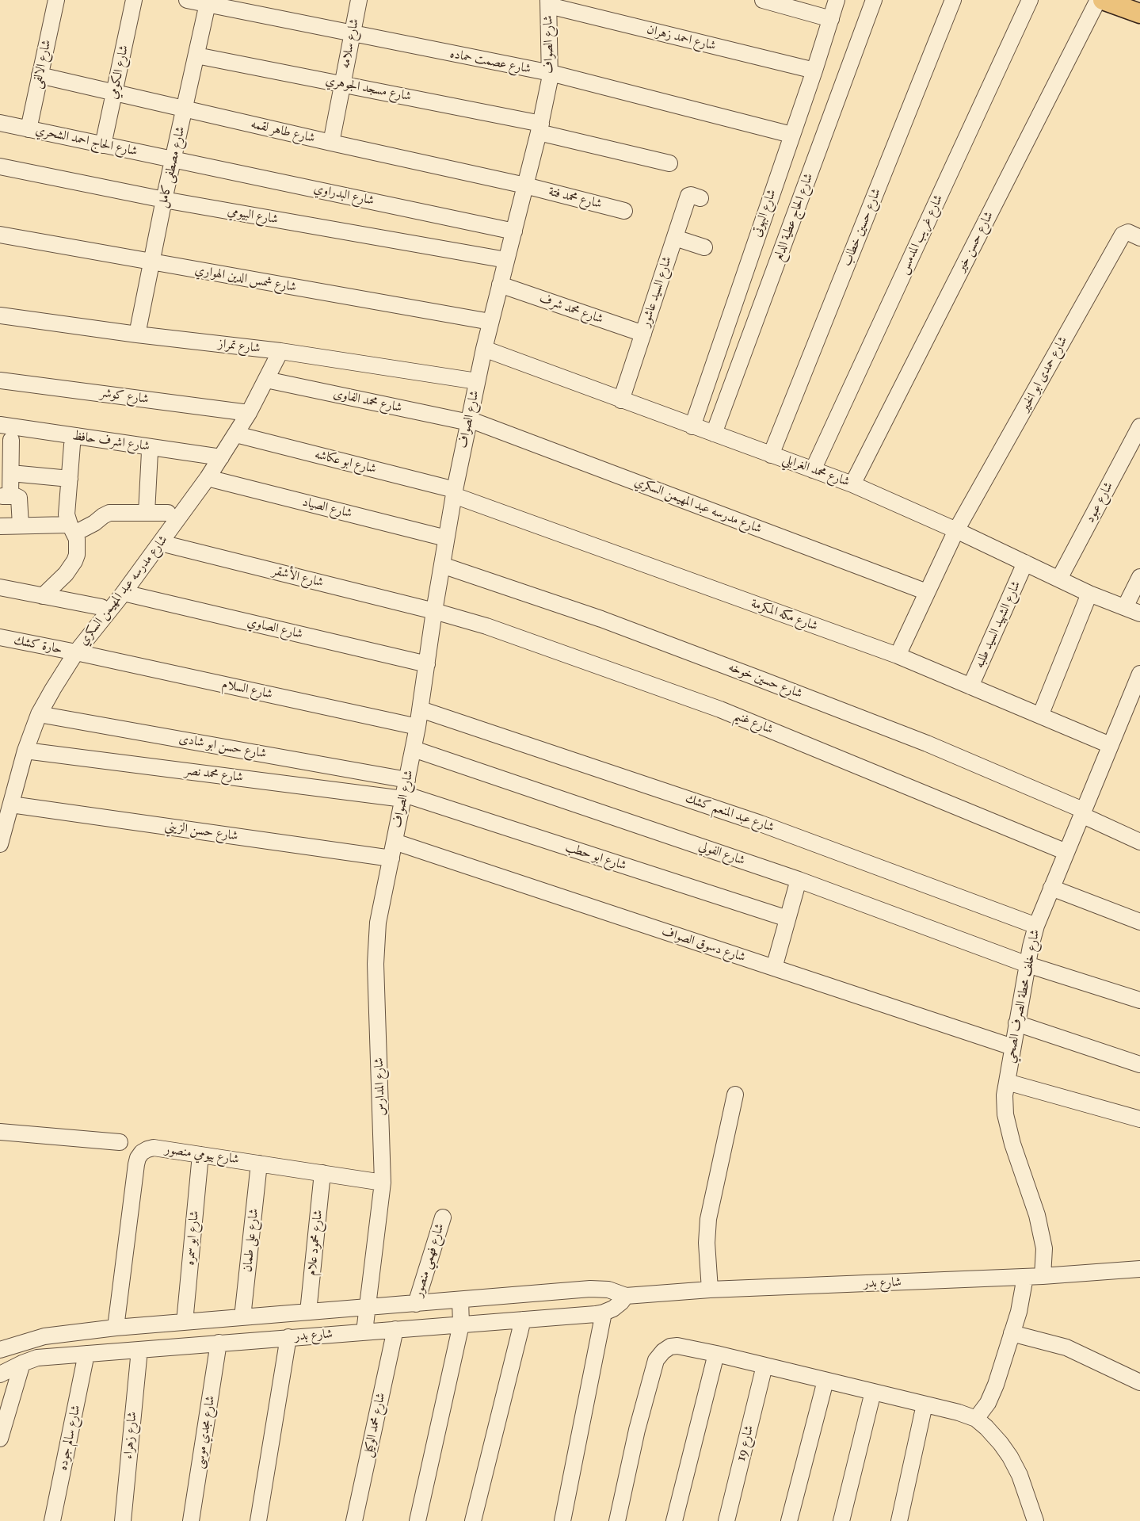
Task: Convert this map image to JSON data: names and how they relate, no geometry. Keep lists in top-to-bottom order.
{
  "streets": {
    "street": [
      "شارع احمد زهران",
      "شارع سلامه",
      "شارع الصواف",
      "شارع عصمت حماده",
      "شارع الالفى",
      "شارع الكومي",
      "شارع مسجد الجوهري",
      "شارع طاهر لقمه",
      "شارع الحاج احمد الشحري",
      "شارع مصطفى كامل",
      "شارع البدراوي",
      "شارع محمد فتة",
      "شارع البهوتى",
      "شارع البيومي",
      "شارع الحاج عطية الدلع",
      "شارع حسين خطاب",
      "شارع غريب المدمس",
      "شارع حسن خير",
      "شارع شمس الدين الهواري",
      "شارع السيد عاشور",
      "شارع محمد شرف",
      "شارع تمراز",
      "شارع حمدى ابو الخير",
      "شارع كوشر",
      "شارع محمد الفاوى",
      "شارع اشرف حافظ",
      "شارع ابو عكاشه",
      "شارع محمد الغرابلي",
      "شارع عبود",
      "شارع مدرسه عبد المهيمن السكري",
      "شارع الصياد",
      "شارع الأشقر",
      "شارع مكه المكرمة",
      "شارع الشهيد السيد طلبه",
      "شارع الصاوي",
      "حارة كشك",
      "شارع حسين خوخه",
      "شارع السلام",
      "شارع غنيم",
      "شارع حسن ابو شادى",
      "شارع محمد نصر",
      "شارع عبد المنعم كشك",
      "شارع حسن الزيني",
      "شارع الفولي",
      "شارع ابو حطب",
      "شارع دسوق الصواف",
      "شارع خلف محطة الصرف الصحي",
      "شارع المدارس",
      "شارع بيومي منصور",
      "شارع ابو سمره",
      "شارع على طمان",
      "شارع محمود علام",
      "شارع فهمي منصور",
      "شارع بدر",
      "شارع محمد الوكيل",
      "شارع مجدي موسى",
      "شارع زهراء",
      "شارع سالم جوده",
      "شارع 19"
    ]
  },
  "crossings": [
    ["شارع احمد زهران", "شارع الصواف"],
    ["شارع احمد زهران", "شارع البهوتى"],
    ["شارع سلامه", "شارع عصمت حماده"],
    ["شارع سلامه", "شارع مسجد الجوهري"],
    ["شارع سلامه", "شارع طاهر لقمه"],
    ["شارع الصواف", "شارع عصمت حماده"],
    ["شارع الصواف", "شارع مسجد الجوهري"],
    ["شارع الصواف", "شارع طاهر لقمه"],
    ["شارع الصواف", "شارع البدراوي"],
    ["شارع الصواف", "شارع محمد فتة"],
    ["شارع الصواف", "شارع البيومي"],
    ["شارع الصواف", "شارع شمس الدين الهواري"],
    ["شارع الصواف", "شارع محمد شرف"],
    ["شارع الصواف", "شارع تمراز"],
    ["شارع الصواف", "شارع محمد الفاوى"],
    ["شارع الصواف", "شارع ابو عكاشه"],
    ["شارع الصواف", "شارع محمد الغرابلي"],
    ["شارع الصواف", "شارع مدرسه عبد المهيمن السكري"],
    ["شارع الصواف", "شارع الصياد"],
    ["شارع الصواف", "شارع الأشقر"],
    ["شارع الصواف", "شارع مكه المكرمة"],
    ["شارع الصواف", "شارع الصاوي"],
    ["شارع الصواف", "شارع حسين خوخه"],
    ["شارع الصواف", "شارع السلام"],
    ["شارع الصواف", "شارع غنيم"],
    ["شارع الصواف", "شارع حسن ابو شادى"],
    ["شارع الصواف", "شارع محمد نصر"],
    ["شارع الصواف", "شارع عبد المنعم كشك"],
    ["شارع الصواف", "شارع الفولي"],
    ["شارع الصواف", "شارع ابو حطب"],
    ["شارع الصواف", "شارع دسوق الصواف"],
    ["شارع الصواف", "شارع المدارس"],
    ["شارع عصمت حماده", "شارع مصطفى كامل"],
    ["شارع عصمت حماده", "شارع البهوتى"],
    ["شارع الالفى", "شارع طاهر لقمه"],
    ["شارع الالفى", "شارع الحاج احمد الشحري"],
    ["شارع الكومي", "شارع طاهر لقمه"],
    ["شارع الكومي", "شارع الحاج احمد الشحري"],
    ["شارع مسجد الجوهري", "شارع مصطفى كامل"],
    ["شارع طاهر لقمه", "شارع مصطفى كامل"],
    ["شارع طاهر لقمه", "شارع محمد فتة"],
    ["شارع الحاج احمد الشحري", "شارع مصطفى كامل"],
    ["شارع الحاج احمد الشحري", "شارع البدراوي"],
    ["شارع مصطفى كامل", "شارع البدراوي"],
    ["شارع مصطفى كامل", "شارع البيومي"],
    ["شارع مصطفى كامل", "شارع شمس الدين الهواري"],
    ["شارع مصطفى كامل", "شارع تمراز"],
    ["شارع البهوتى", "شارع محمد الغرابلي"],
    ["شارع الحاج عطية الدلع", "شارع محمد الغرابلي"],
    ["شارع حسين خطاب", "شارع محمد الغرابلي"],
    ["شارع غريب المدمس", "شارع محمد الغرابلي"],
    ["شارع حسن خير", "شارع محمد الغرابلي"],
    ["شارع السيد عاشور", "شارع محمد شرف"],
    ["شارع السيد عاشور", "شارع محمد الغرابلي"],
    ["شارع تمراز", "شارع مدرسه عبد المهيمن السكري"],
    ["شارع حمدى ابو الخير", "شارع محمد الغرابلي"],
    ["شارع كوشر", "شارع مدرسه عبد المهيمن السكري"],
    ["شارع محمد الفاوى", "شارع مدرسه عبد المهيمن السكري"],
    ["شارع اشرف حافظ", "شارع مدرسه عبد المهيمن السكري"],
    ["شارع ابو عكاشه", "شارع مدرسه عبد المهيمن السكري"],
    ["شارع ابو عكاشه", "شارع مكه المكرمة"],
    ["شارع محمد الغرابلي", "شارع عبود"],
    ["شارع محمد الغرابلي", "شارع الشهيد السيد طلبه"],
    ["شارع مدرسه عبد المهيمن السكري", "شارع الصياد"],
    ["شارع مدرسه عبد المهيمن السكري", "شارع الأشقر"],
    ["شارع مدرسه عبد المهيمن السكري", "شارع الصاوي"],
    ["شارع مدرسه عبد المهيمن السكري", "حارة كشك"],
    ["شارع مدرسه عبد المهيمن السكري", "شارع السلام"],
    ["شارع مدرسه عبد المهيمن السكري", "شارع حسن ابو شادى"],
    ["شارع مدرسه عبد المهيمن السكري", "شارع محمد نصر"],
    ["شارع مدرسه عبد المهيمن السكري", "شارع حسن الزيني"],
    ["شارع الأشقر", "شارع غنيم"],
    ["شارع مكه المكرمة", "شارع الشهيد السيد طلبه"],
    ["شارع مكه المكرمة", "شارع خلف محطة الصرف الصحي"],
    ["حارة كشك", "شارع السلام"],
    ["شارع حسين خوخه", "شارع خلف محطة الصرف الصحي"],
    ["شارع غنيم", "شارع خلف محطة الصرف الصحي"],
    ["شارع حسن ابو شادى", "شارع محمد نصر"],
    ["شارع حسن ابو شادى", "شارع ابو حطب"],
    ["شارع محمد نصر", "شارع ابو حطب"],
    ["شارع عبد المنعم كشك", "شارع خلف محطة الصرف الصحي"],
    ["شارع حسن الزيني", "شارع المدارس"],
    ["شارع الفولي", "شارع خلف محطة الصرف الصحي"],
    ["شارع دسوق الصواف", "شارع خلف محطة الصرف الصحي"],
    ["شارع دسوق الصواف", "شارع المدارس"],
    ["شارع خلف محطة الصرف الصحي", "شارع بدر"],
    ["شارع المدارس", "شارع بيومي منصور"],
    ["شارع المدارس", "شارع بدر"],
    ["شارع بيومي منصور", "شارع ابو سمره"],
    ["شارع بيومي منصور", "شارع على طمان"],
    ["شارع بيومي منصور", "شارع محمود علام"],
    ["شارع بيومي منصور", "شارع بدر"],
    ["شارع ابو سمره", "شارع بدر"],
    ["شارع على طمان", "شارع بدر"],
    ["شارع محمود علام", "شارع بدر"],
    ["شارع فهمي منصور", "شارع بدر"],
    ["شارع بدر", "شارع محمد الوكيل"],
    ["شارع بدر", "شارع مجدي موسى"],
    ["شارع بدر", "شارع زهراء"],
    ["شارع بدر", "شارع سالم جوده"]
  ]
}
